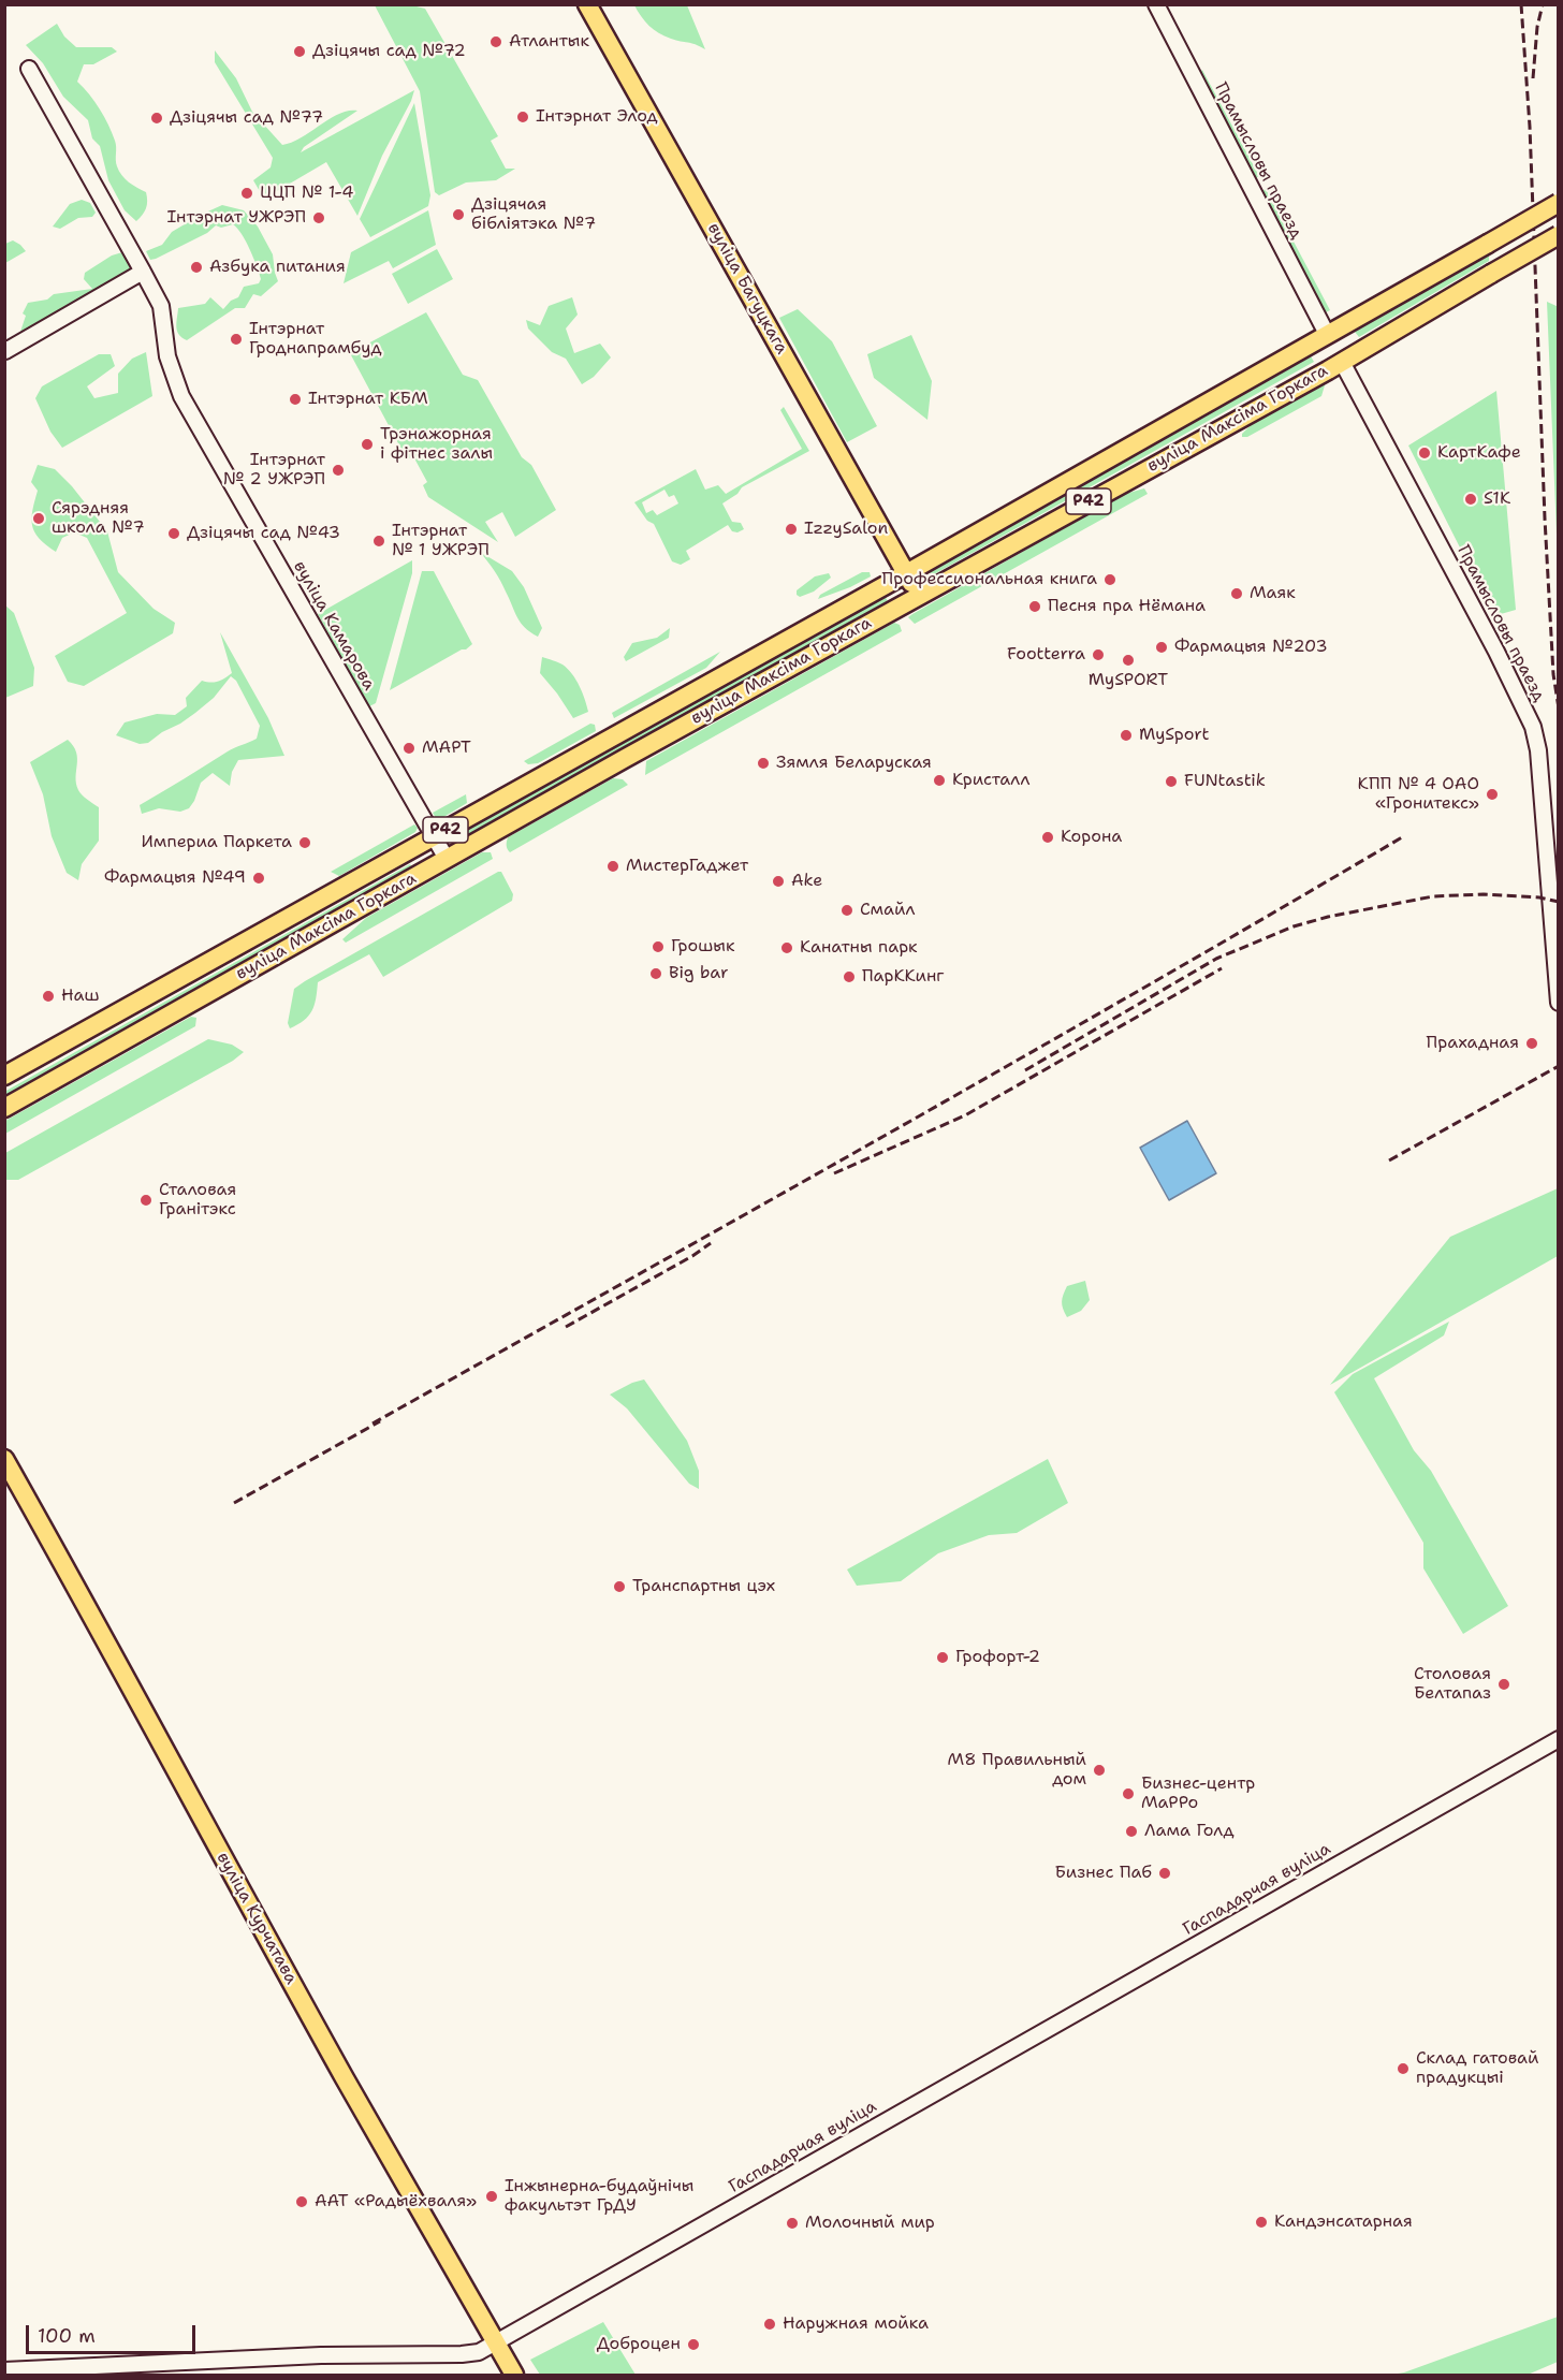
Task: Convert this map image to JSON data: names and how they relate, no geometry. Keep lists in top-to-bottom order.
{
  "streets": {
    "main road": [
      "вуліца Багуцкага",
      "вуліца Максіма Горкага",
      "Р42",
      "вуліца Курчатава"
    ],
    "street": ["Прамысловы праезд", "вуліца Камарова", "Гаспадарчая вуліца"]
  },
  "crossings": [
    ["Прамысловы праезд", "вуліца Максіма Горкага"],
    ["вуліца Багуцкага", "вуліца Максіма Горкага"],
    ["вуліца Максіма Горкага", "вуліца Камарова"],
    ["Гаспадарчая вуліца", "вуліца Курчатава"]
  ],
  "places": [
    "Атлантык",
    "Дзіцячы сад №72",
    "Інтэрнат Элод",
    "Дзіцячы сад №77",
    "ЦЦП № 1-4",
    "Дзіцячая бібліятэка №7",
    "Інтэрнат УЖРЭП",
    "Азбука питания",
    "Інтэрнат Гроднапрамбуд",
    "Інтэрнат КБМ",
    "Трэнажорная і фітнес залы",
    "КартКафе",
    "Інтэрнат № 2 УЖРЭП",
    "S1K",
    "Сярэдняя школа №7",
    "IzzySalon",
    "Дзіцячы сад №43",
    "Інтэрнат № 1 УЖРЭП",
    "Профессиональная книга",
    "Маяк",
    "Песня пра Нёмана",
    "Фармацыя №203",
    "Footterra",
    "MySPORT",
    "MySport",
    "МАРТ",
    "Зямля Беларуская",
    "Кристалл",
    "FUNtastik",
    "КПП № 4 ОАО «Гронитекс»",
    "Корона",
    "Империа Паркета",
    "МистерГаджет",
    "Фармацыя №49",
    "Ake",
    "Смайл",
    "Грошык",
    "Канатны парк",
    "Big bar",
    "ПарККинг",
    "Наш",
    "Прахадная",
    "Сталовая Гранітэкс",
    "Транспартны цэх",
    "Грофорт-2",
    "Столовая Белтапаз",
    "М8 Правильный дом",
    "Бизнес-центр МаРРо",
    "Лама Голд",
    "Бизнес Паб",
    "Склад гатовай прадукцыі",
    "Інжынерна-будаўнічы факультэт ГрДУ",
    "ААТ «Радыёхваля»",
    "Кандэнсатарная",
    "Молочный мир",
    "Наружная мойка",
    "Доброцен"
  ],
  "scale_bar": "100 m"
}
